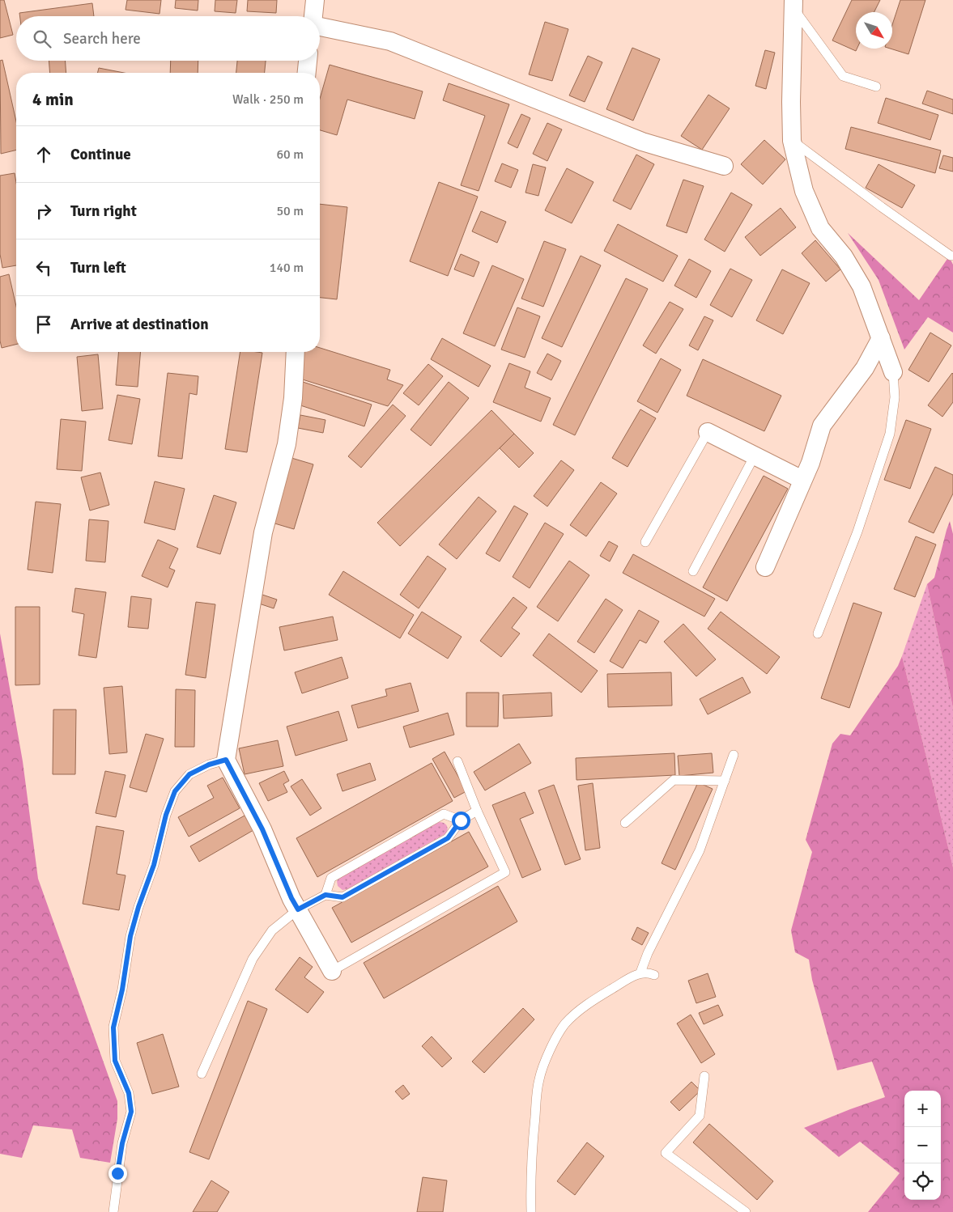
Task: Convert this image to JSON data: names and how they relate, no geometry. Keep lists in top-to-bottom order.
{
  "north": "bottom right",
  "page": {
    "search": "Search here",
    "heading": ["4 min", "Walk · 250 m"],
    "list": [
      ["Continue", "60 m"],
      ["Turn right", "50 m"],
      ["Turn left", "140 m"],
      "Arrive at destination"
    ],
    "map_buttons": ["+", "−"]
  }
}
